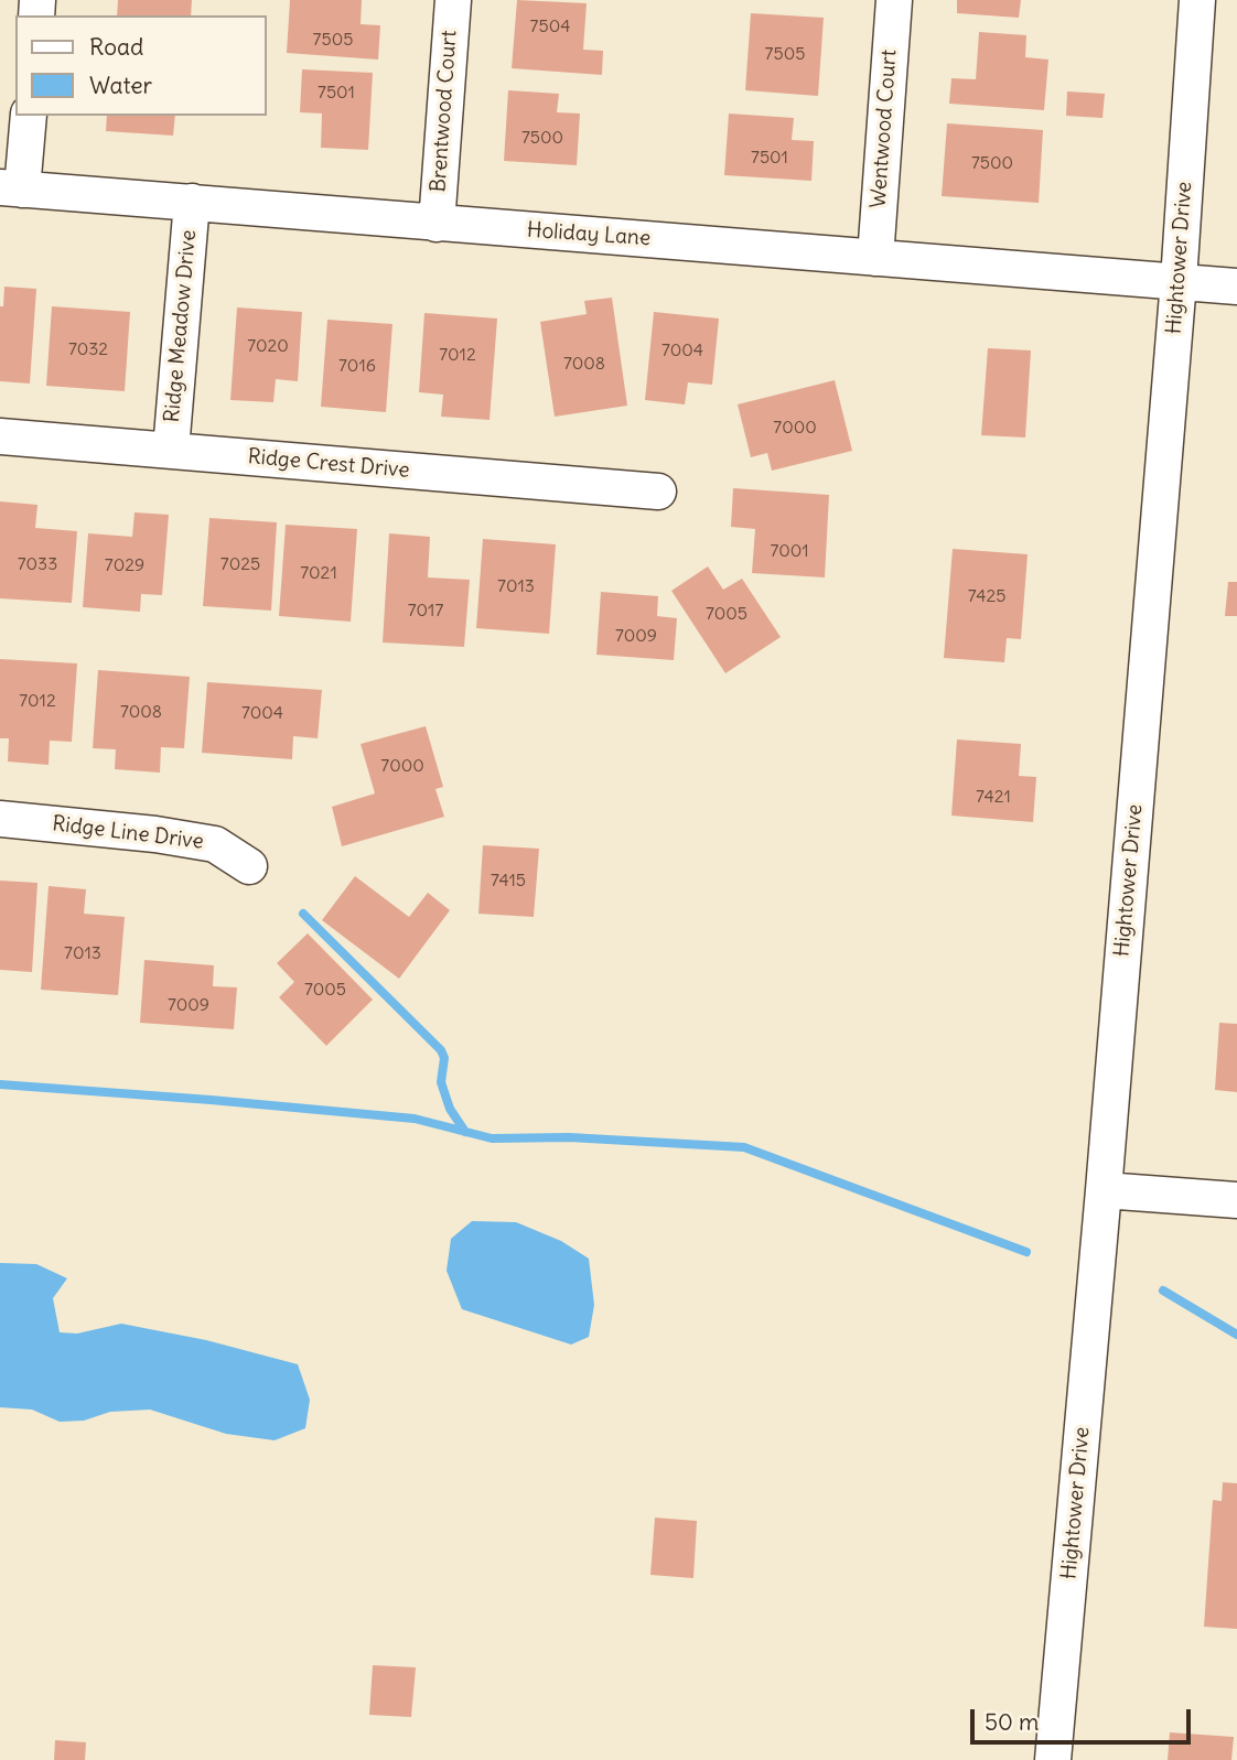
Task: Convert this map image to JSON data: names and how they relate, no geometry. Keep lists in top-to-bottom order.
{
  "streets": {
    "street": [
      "Brentwood Court",
      "Wentwood Court",
      "Holiday Lane",
      "Hightower Drive",
      "Ridge Meadow Drive",
      "Ridge Crest Drive",
      "Ridge Line Drive"
    ]
  },
  "crossings": [
    ["Brentwood Court", "Holiday Lane"],
    ["Wentwood Court", "Holiday Lane"],
    ["Holiday Lane", "Hightower Drive"],
    ["Holiday Lane", "Ridge Meadow Drive"],
    ["Ridge Meadow Drive", "Ridge Crest Drive"]
  ],
  "house_numbers": [
    "7504",
    "7505",
    "7505",
    "7501",
    "7500",
    "7501",
    "7500",
    "7020",
    "7032",
    "7004",
    "7012",
    "7008",
    "7016",
    "7000",
    "7001",
    "7033",
    "7025",
    "7029",
    "7021",
    "7013",
    "7425",
    "7017",
    "7005",
    "7009",
    "7012",
    "7008",
    "7004",
    "7000",
    "7421",
    "7415",
    "7013",
    "7005",
    "7009"
  ],
  "legend": ["Road", "Water"],
  "scale_bar": "50 m"
}
